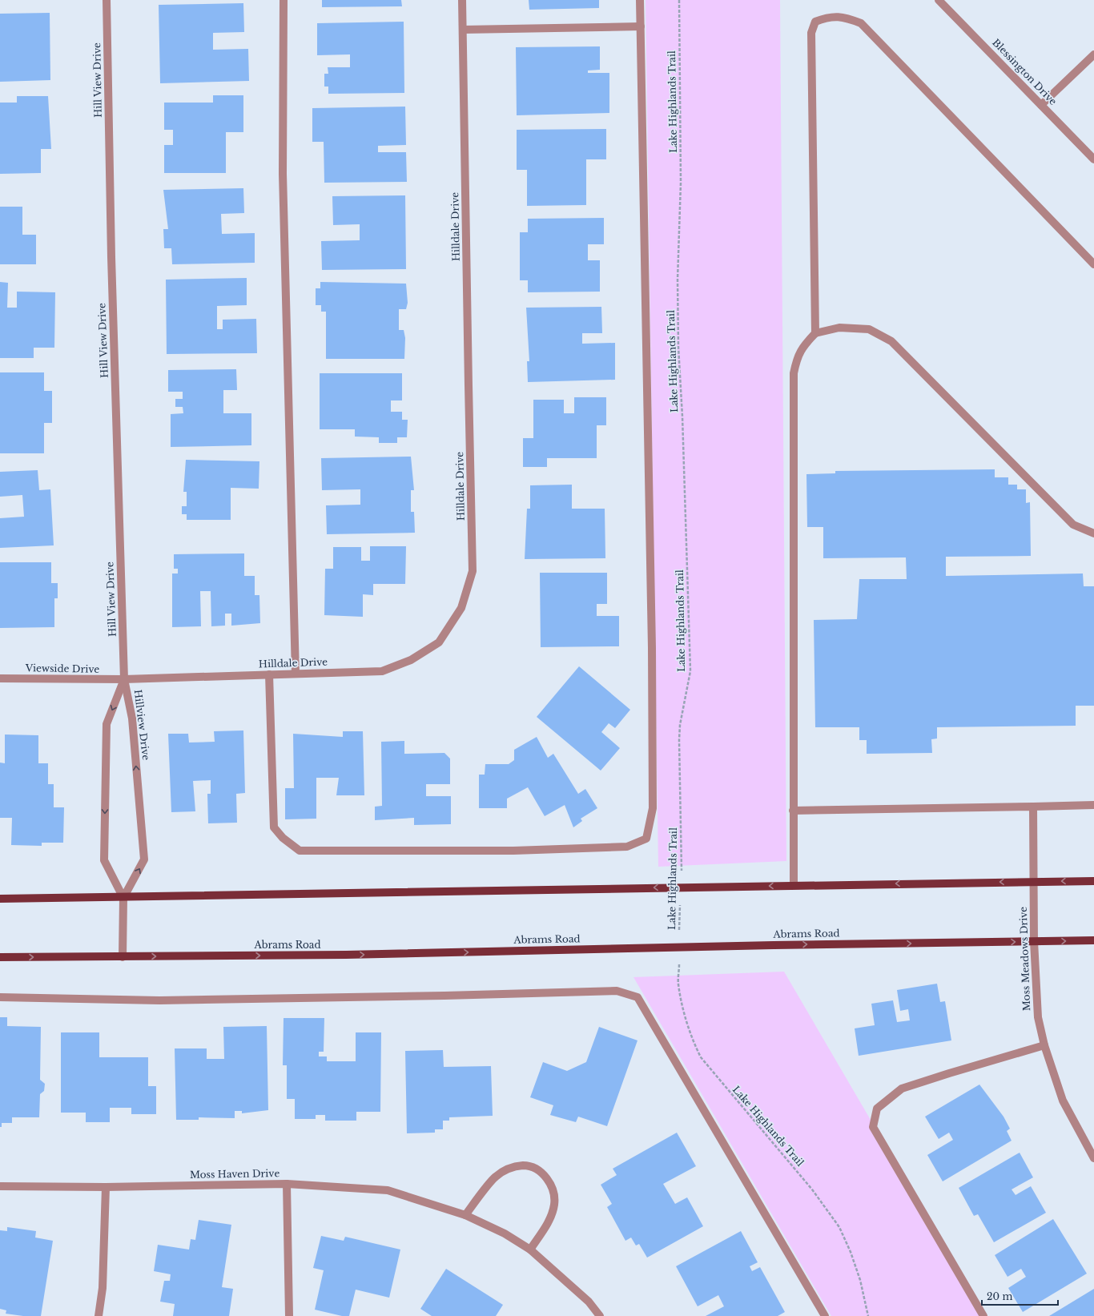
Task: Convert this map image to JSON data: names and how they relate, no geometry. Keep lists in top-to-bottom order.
{
  "streets": {
    "main road": ["Abrams Road"],
    "street": [
      "Blessington Drive",
      "Hill View Drive",
      "Hilldale Drive",
      "Viewside Drive",
      "Hillview Drive",
      "Moss Meadows Drive",
      "Moss Haven Drive"
    ],
    "path": ["Lake Highlands Trail"]
  },
  "crossings": [
    ["Hill View Drive", "Hilldale Drive"],
    ["Hill View Drive", "Viewside Drive"],
    ["Hill View Drive", "Hillview Drive"],
    ["Lake Highlands Trail", "Abrams Road"],
    ["Hilldale Drive", "Viewside Drive"],
    ["Hilldale Drive", "Hillview Drive"],
    ["Viewside Drive", "Hillview Drive"],
    ["Hillview Drive", "Abrams Road"],
    ["Abrams Road", "Moss Meadows Drive"]
  ],
  "scale_bar": "20 m"
}
